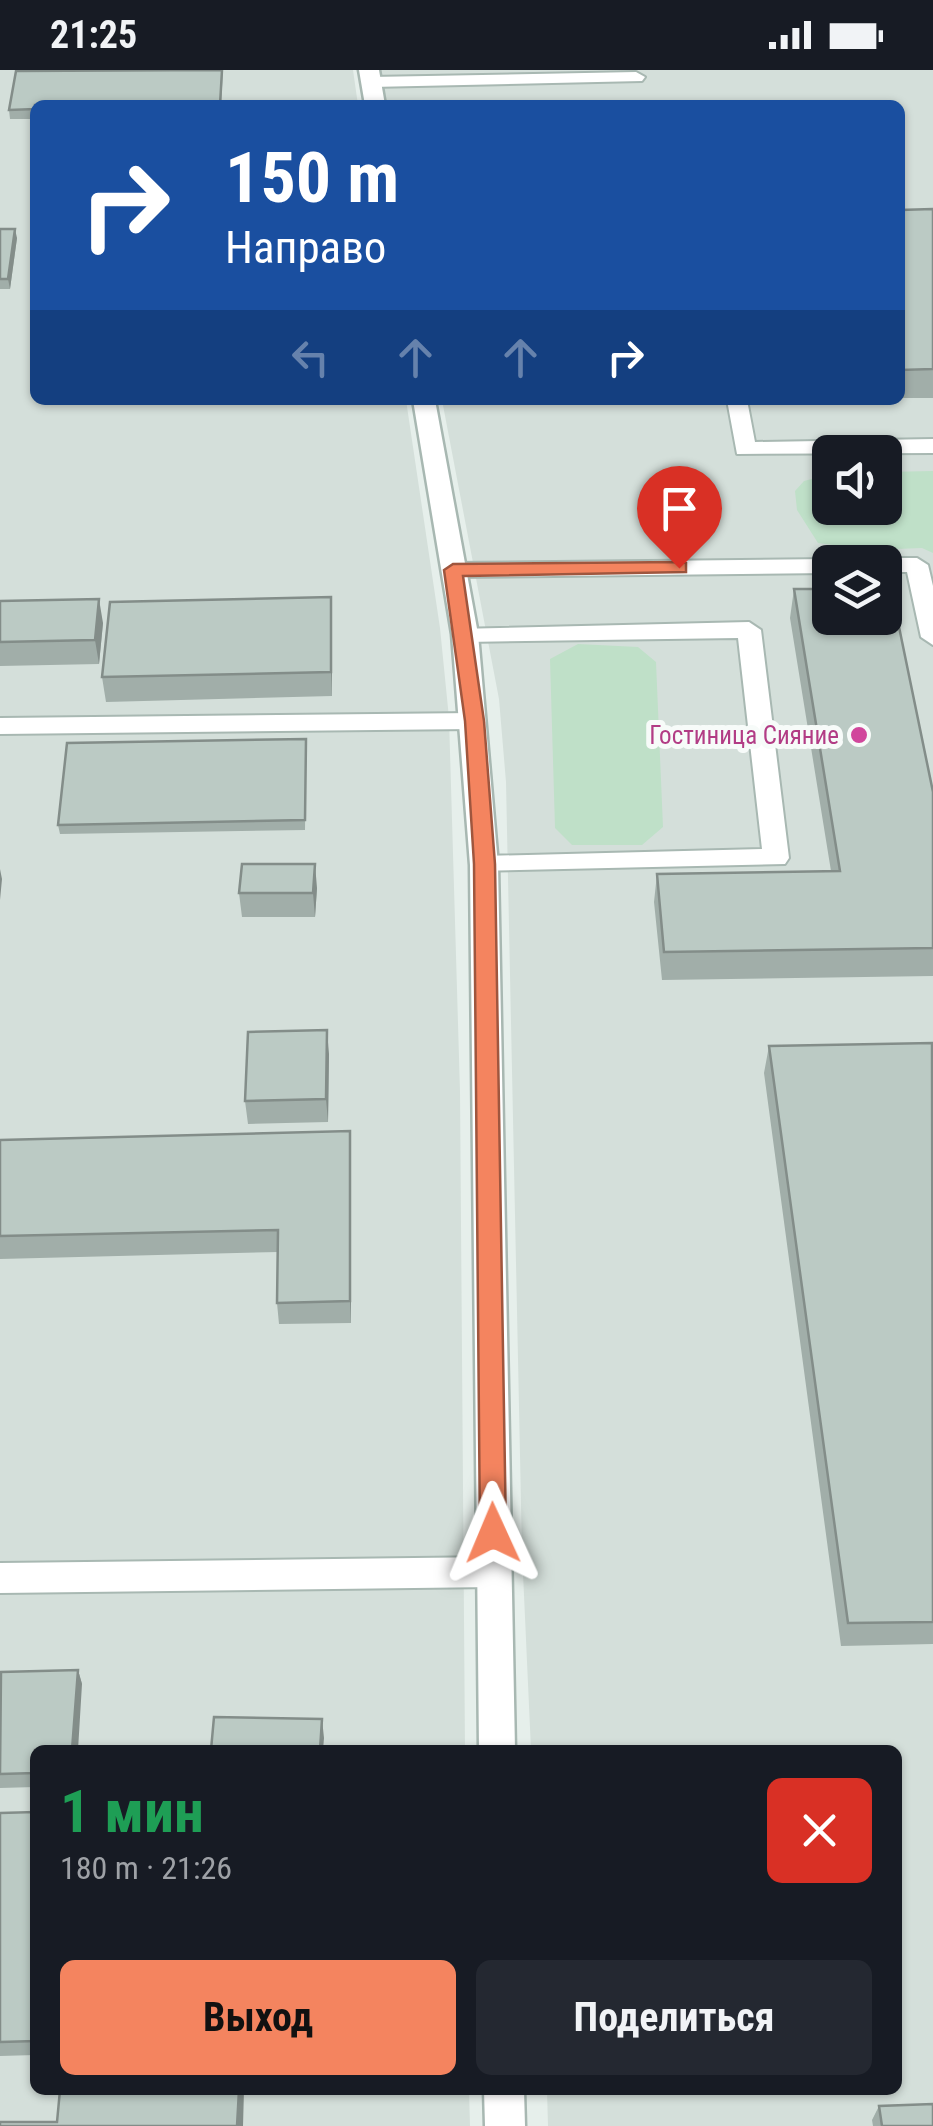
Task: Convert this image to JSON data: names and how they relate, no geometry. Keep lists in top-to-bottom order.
{
  "places": ["Гостиница Сияние"],
  "page": {
    "status": "21:25",
    "turn": ["150 m", "Направо"],
    "heading": ["1 мин", "180 m · 21:26"],
    "buttons": ["Выход", "Поделиться"]
  }
}
